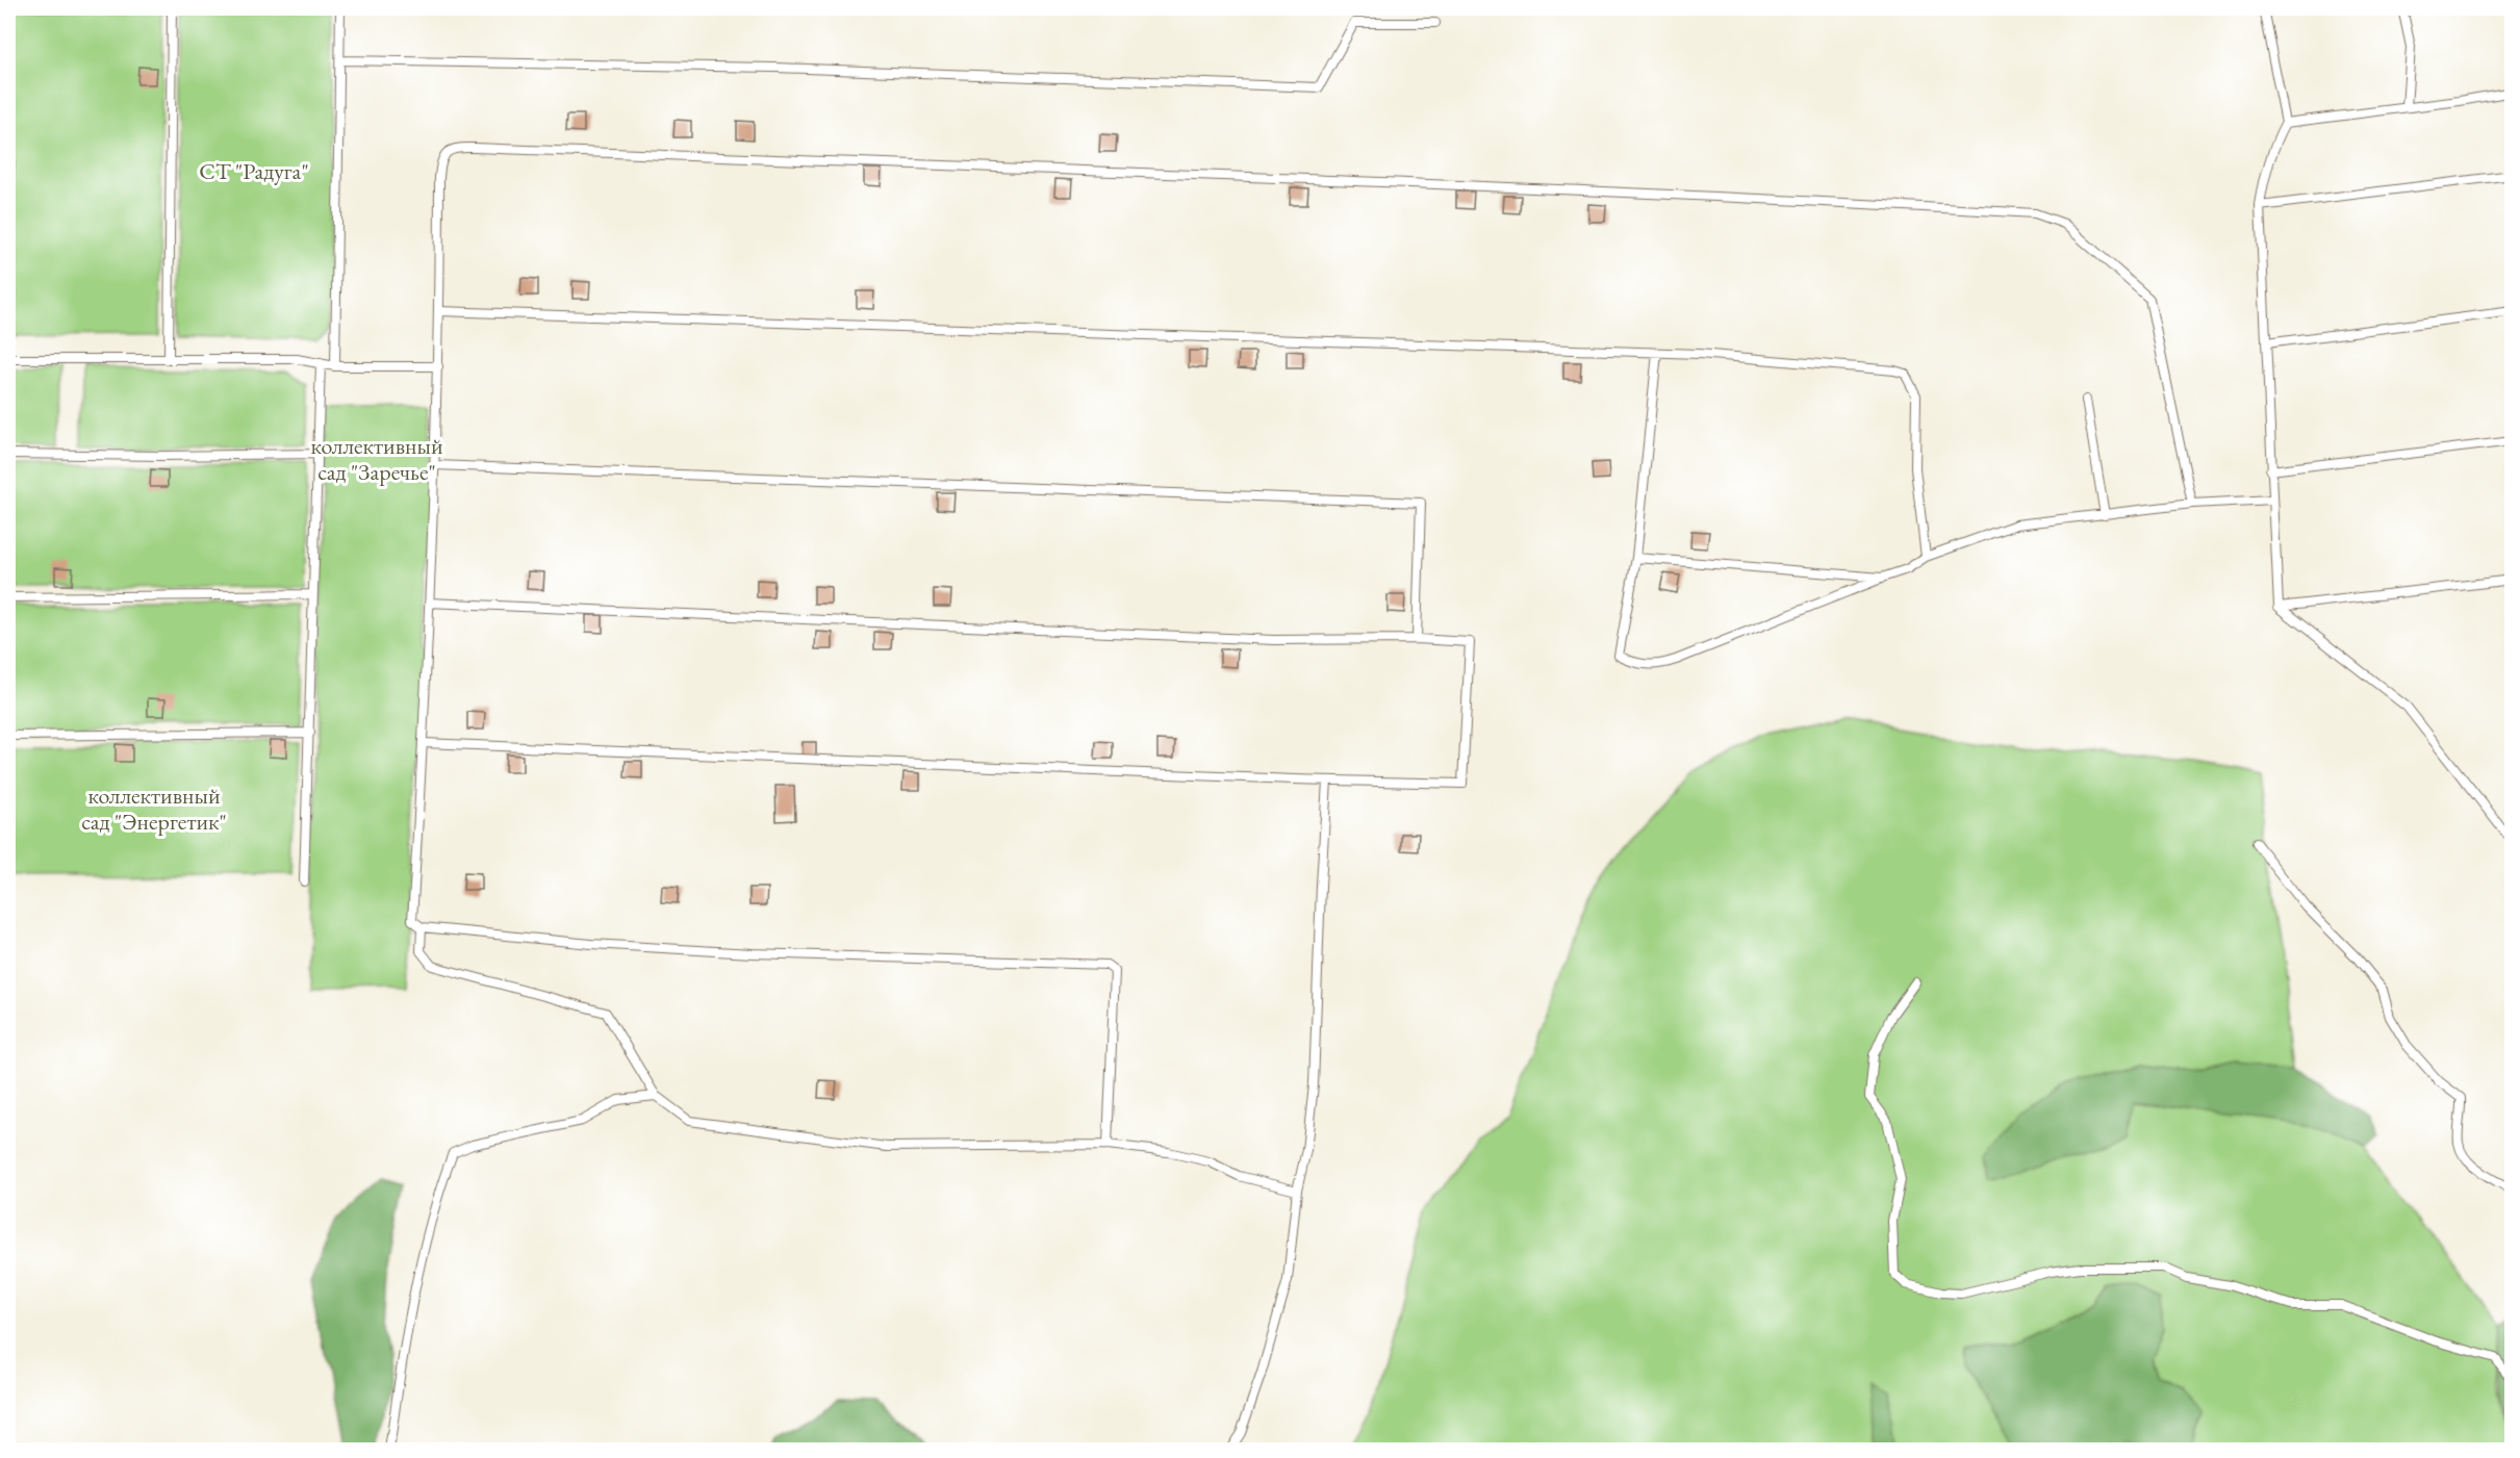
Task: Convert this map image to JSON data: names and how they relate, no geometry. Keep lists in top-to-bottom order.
{
  "parks": ["СТ \"Радуга\"", "коллективный сад \"Заречье\"", "коллективный сад \"Энергетик\""]
}
